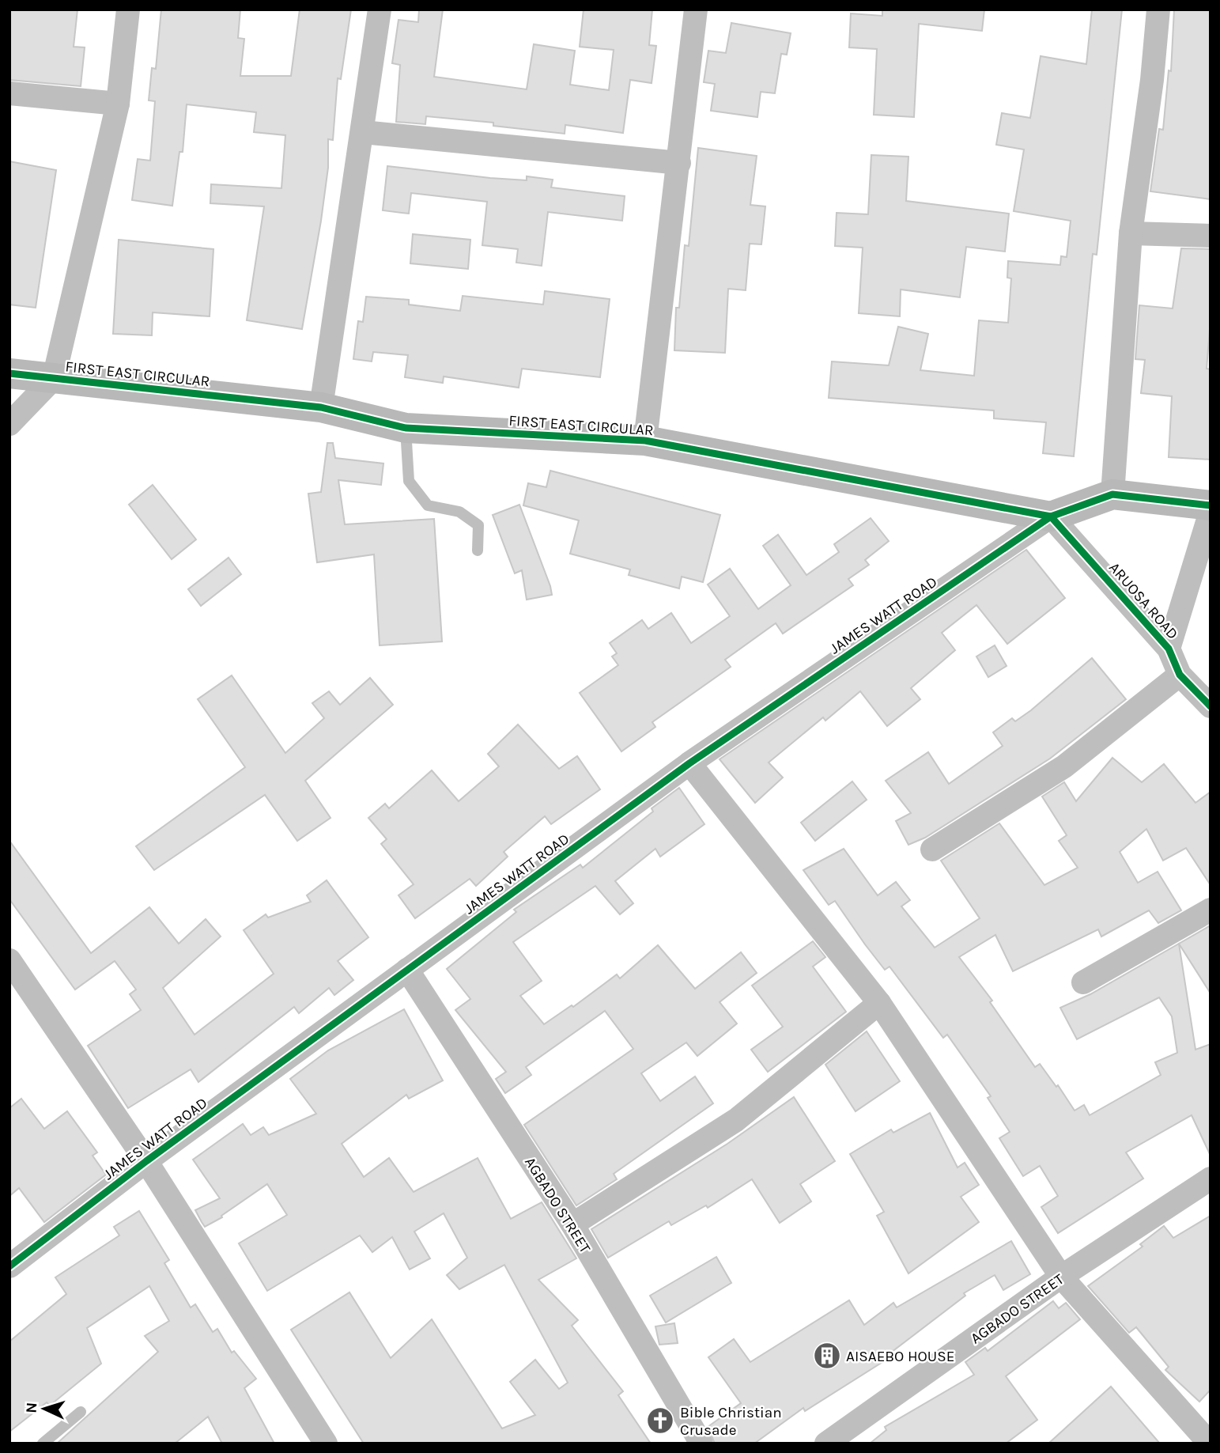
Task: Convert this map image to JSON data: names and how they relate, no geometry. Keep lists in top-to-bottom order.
{
  "streets": {
    "street": [
      "FIRST EAST CIRCULAR",
      "ARUOSA ROAD",
      "JAMES WATT ROAD",
      "AGBADO STREET"
    ]
  },
  "crossings": [
    ["FIRST EAST CIRCULAR", "ARUOSA ROAD"],
    ["FIRST EAST CIRCULAR", "JAMES WATT ROAD"],
    ["ARUOSA ROAD", "JAMES WATT ROAD"],
    ["JAMES WATT ROAD", "AGBADO STREET"]
  ],
  "places": {
    "building": ["AISAEBO HOUSE"],
    "church": ["Bible Christian Crusade"]
  },
  "north": "left"
}
